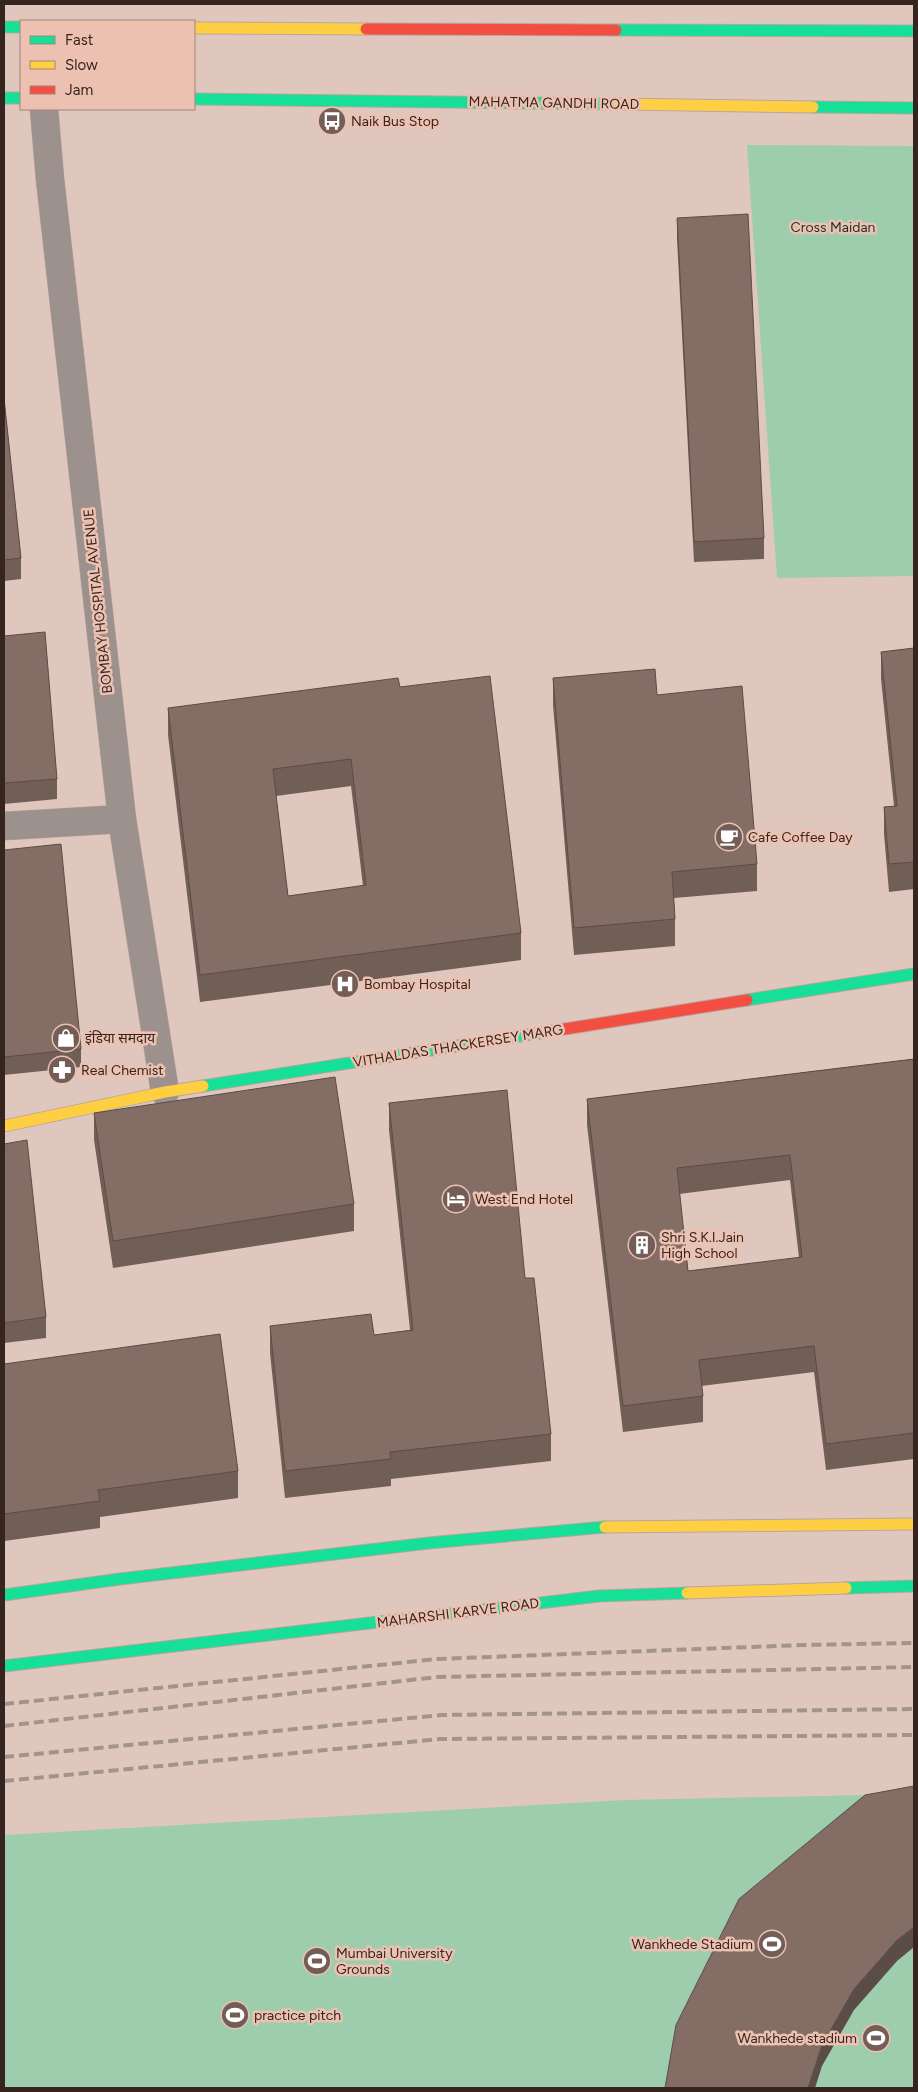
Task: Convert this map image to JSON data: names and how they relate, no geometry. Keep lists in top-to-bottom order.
{
  "streets": {
    "main road": ["MAHATMA GANDHI ROAD", "VITHALDAS THACKERSEY MARG", "MAHARSHI KARVE ROAD"],
    "street": ["BOMBAY HOSPITAL AVENUE"]
  },
  "crossings": [
    ["BOMBAY HOSPITAL AVENUE", "VITHALDAS THACKERSEY MARG"]
  ],
  "parks": ["Cross Maidan"],
  "places": {
    "bus stop": ["Naik Bus Stop"],
    "cafe": ["Cafe Coffee Day"],
    "hospital": ["Bombay Hospital"],
    "shop": ["इंडिया समदाय"],
    "pharmacy": ["Real Chemist"],
    "hotel": ["West End Hotel"],
    "building": ["Shri S.K.I.Jain High School"],
    "sports": [
      "Wankhede Stadium",
      "Mumbai University Grounds",
      "practice pitch",
      "Wankhede stadium"
    ]
  },
  "legend": ["Fast", "Slow", "Jam"]
}
